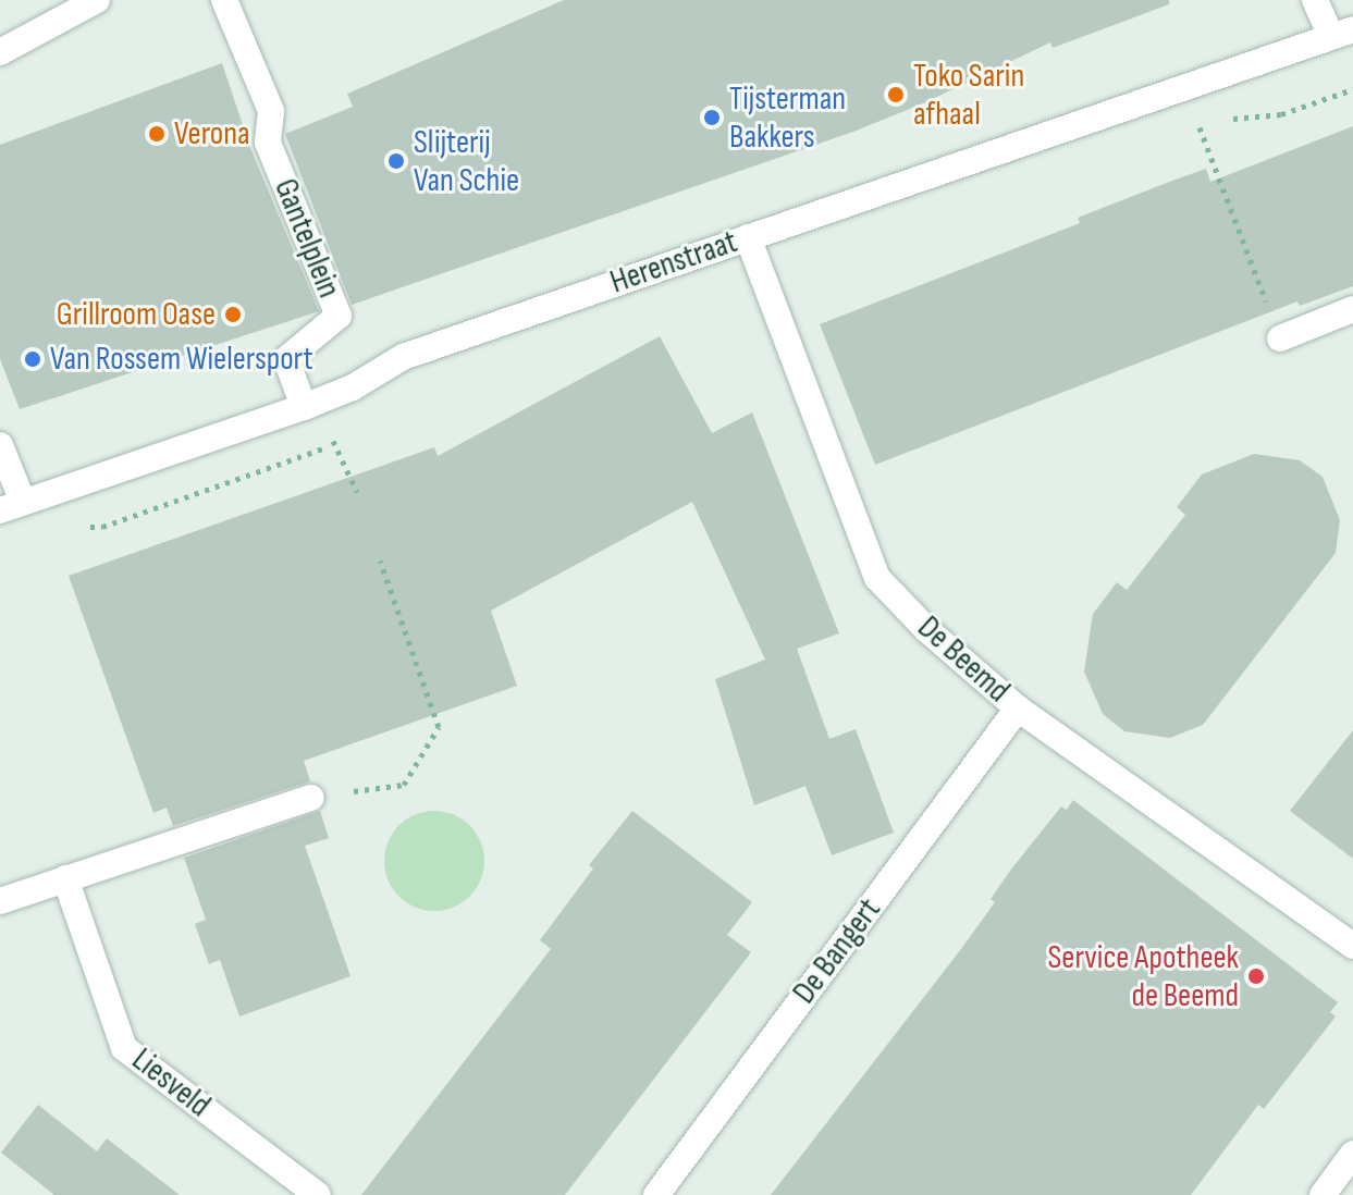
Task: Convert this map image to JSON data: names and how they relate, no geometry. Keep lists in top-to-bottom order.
{
  "streets": {
    "street": [
      "Gantelplein",
      "Herenstraat",
      "De Beemd",
      "De Bangert",
      "Liesveld"
    ]
  },
  "crossings": [
    ["Gantelplein", "Herenstraat"],
    ["Herenstraat", "De Beemd"],
    ["De Beemd", "De Bangert"]
  ],
  "places": [
    "Toko Sarin afhaal",
    "Tijsterman Bakkers",
    "Verona",
    "Slijterij Van Schie",
    "Grillroom Oase",
    "Van Rossem Wielersport",
    "Service Apotheek de Beemd"
  ]
}
